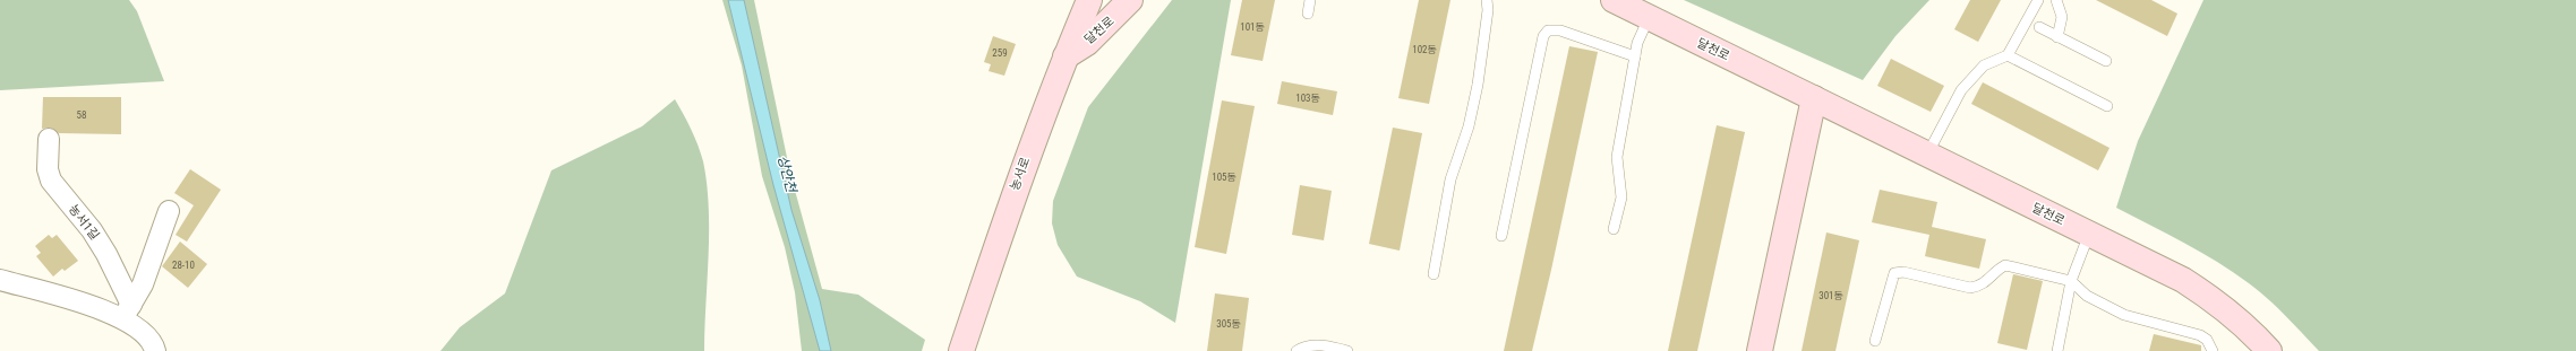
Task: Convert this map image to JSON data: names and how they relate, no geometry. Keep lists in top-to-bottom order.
{
  "streets": {
    "street": ["달천로", "농서로", "농서1길"]
  },
  "crossings": [
    ["달천로", "농서로"]
  ],
  "water": ["상안천"],
  "house_numbers": [
    "101동",
    "102동",
    "259",
    "103동",
    "58",
    "105동",
    "28-10",
    "301동",
    "305동"
  ]
}
